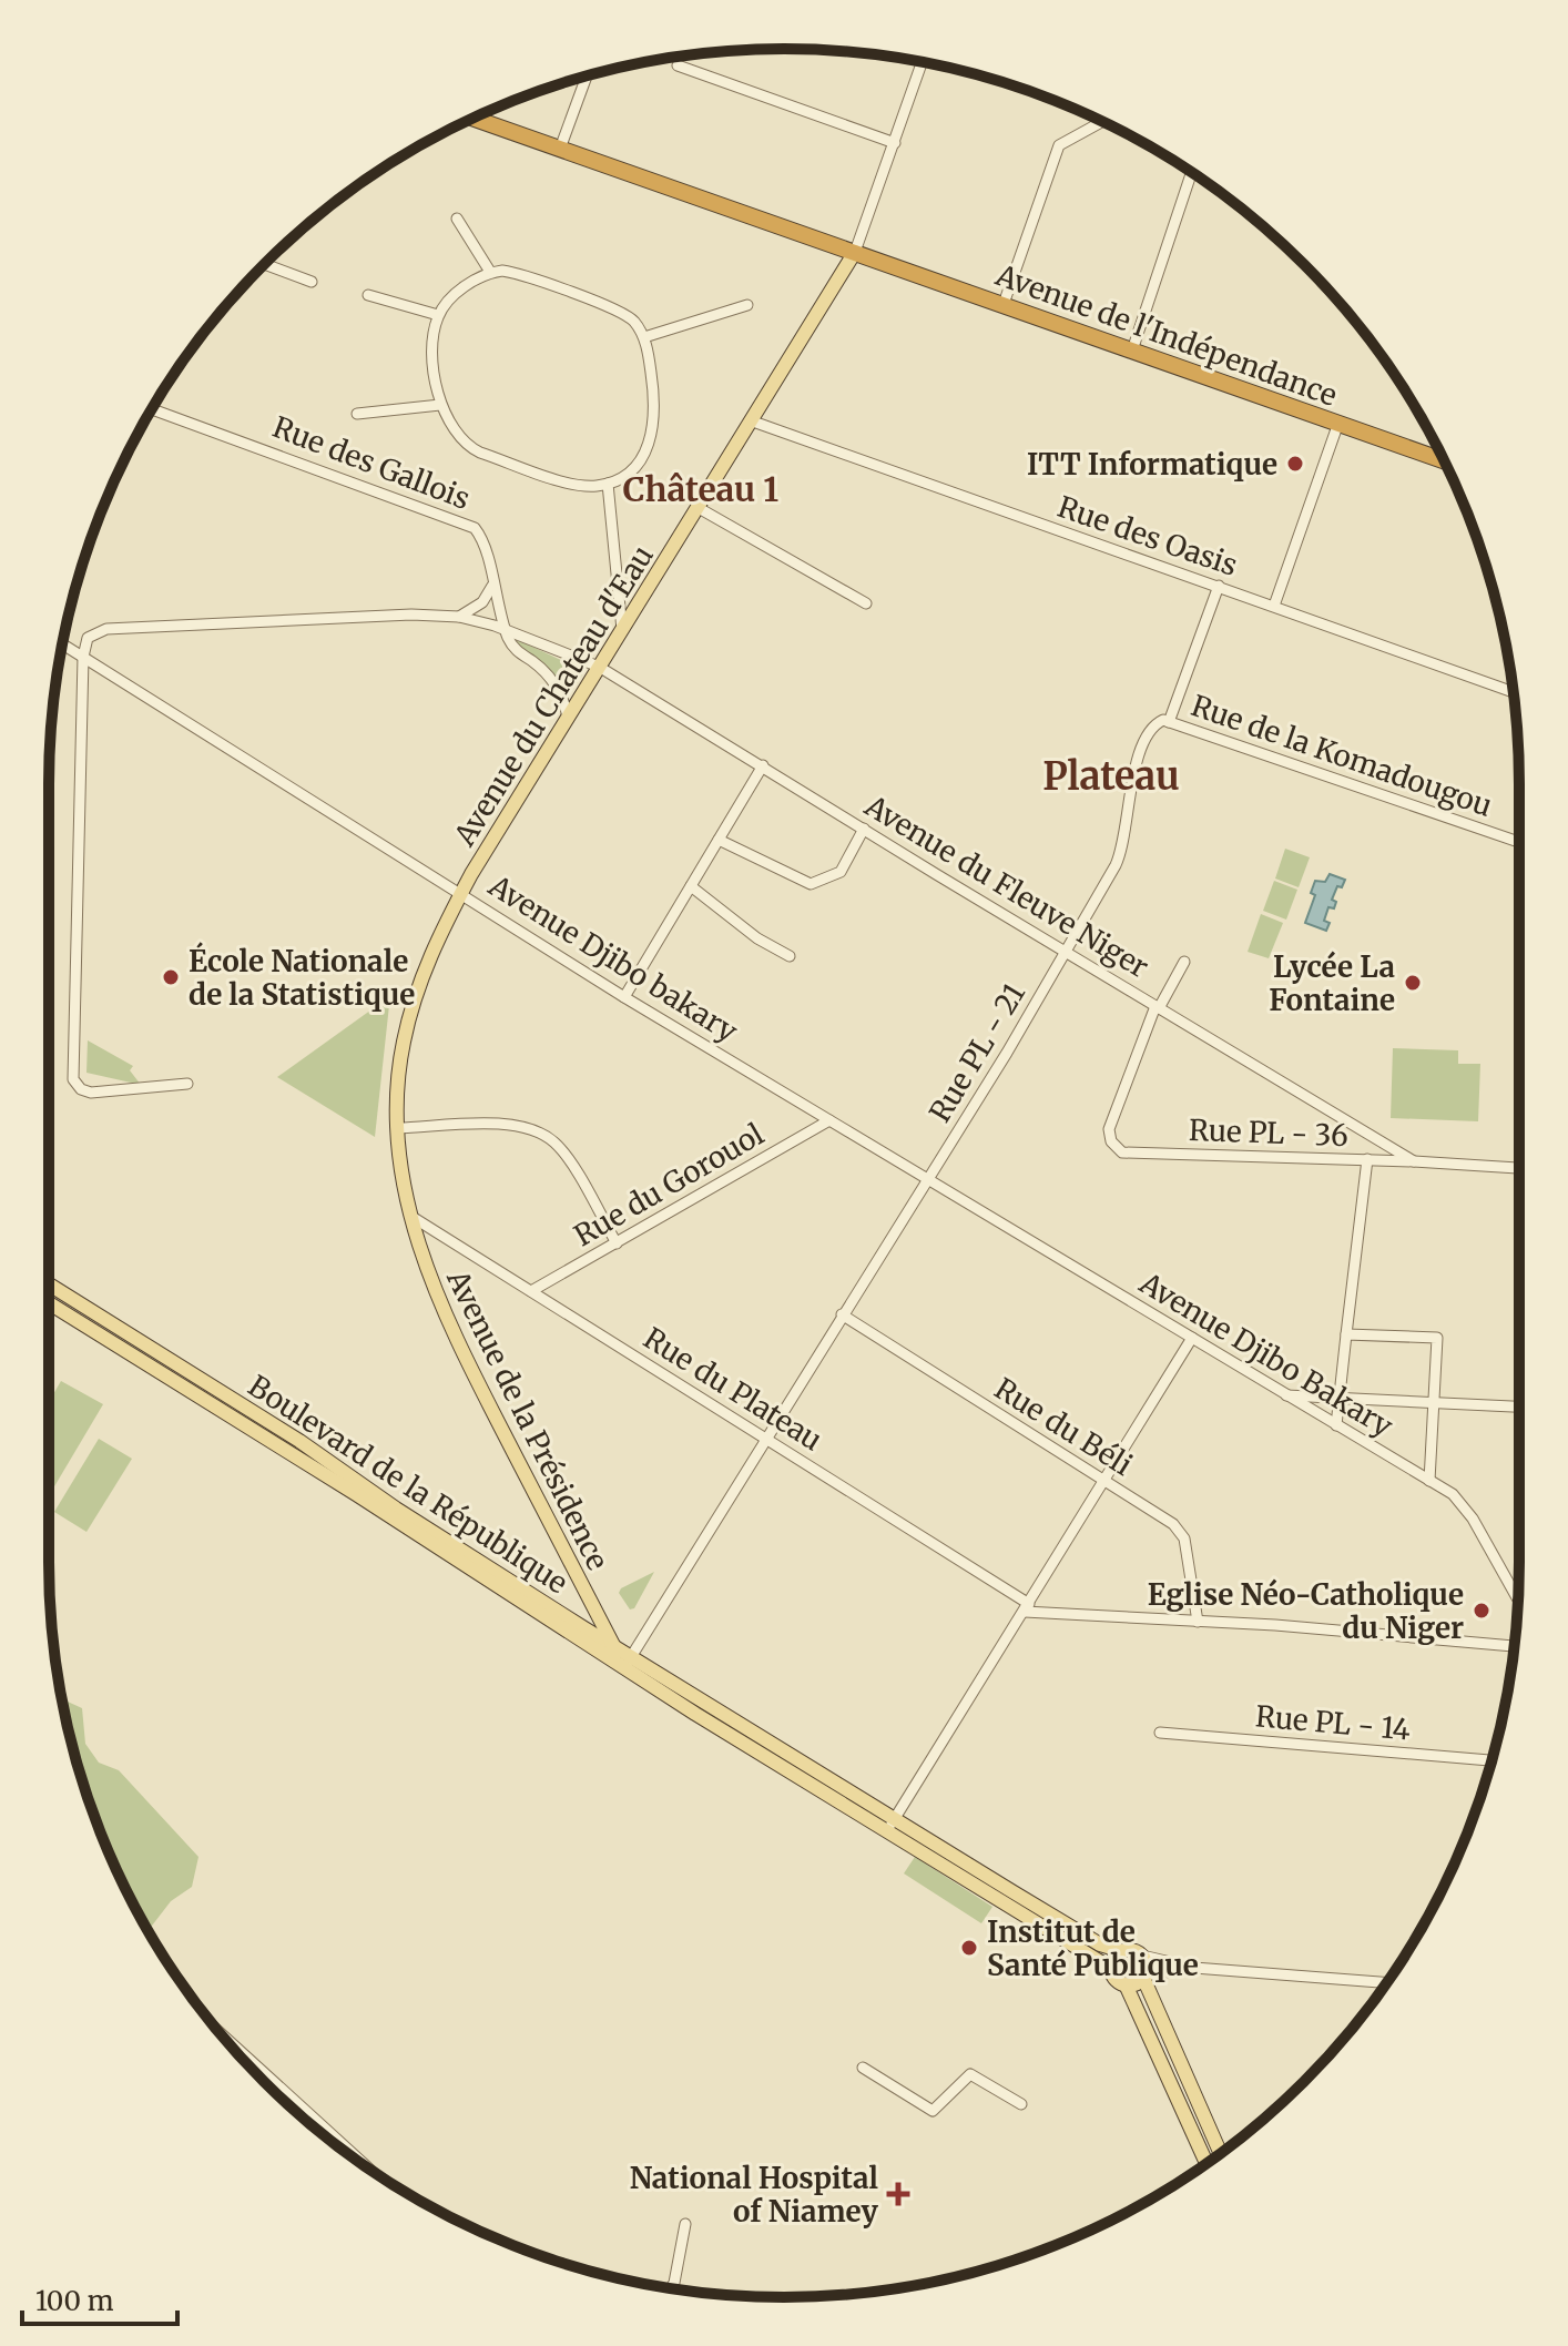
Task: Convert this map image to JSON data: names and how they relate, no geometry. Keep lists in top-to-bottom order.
{
  "streets": {
    "highway": ["Avenue de l'Indépendance"],
    "main road": ["Avenue du Chateau d'Eau", "Avenue de la Présidence", "Boulevard de la République"],
    "street": [
      "Rue des Gallois",
      "Rue des Oasis",
      "Rue de la Komadougou",
      "Avenue du Fleuve Niger",
      "Avenue Djibo bakary",
      "Rue PL - 21",
      "Rue PL - 36",
      "Rue du Gorouol",
      "Avenue Djibo Bakary",
      "Rue du Plateau",
      "Rue du Béli",
      "Rue PL - 14"
    ]
  },
  "crossings": [
    ["Avenue de l'Indépendance", "Avenue du Chateau d'Eau"],
    ["Rue des Gallois", "Avenue du Chateau d'Eau"],
    ["Rue des Gallois", "Avenue du Fleuve Niger"],
    ["Rue des Oasis", "Avenue du Chateau d'Eau"],
    ["Rue des Oasis", "Rue de la Komadougou"],
    ["Avenue du Chateau d'Eau", "Avenue du Fleuve Niger"],
    ["Avenue du Chateau d'Eau", "Avenue Djibo bakary"],
    ["Avenue du Chateau d'Eau", "Avenue de la Présidence"],
    ["Rue de la Komadougou", "Rue PL - 21"],
    ["Avenue du Fleuve Niger", "Avenue Djibo bakary"],
    ["Avenue du Fleuve Niger", "Rue PL - 21"],
    ["Avenue du Fleuve Niger", "Rue PL - 36"],
    ["Avenue Djibo bakary", "Rue PL - 21"],
    ["Avenue Djibo bakary", "Rue du Gorouol"],
    ["Avenue Djibo bakary", "Avenue Djibo Bakary"],
    ["Avenue Djibo bakary", "Avenue de la Présidence"],
    ["Rue PL - 21", "Avenue Djibo Bakary"],
    ["Rue PL - 21", "Rue du Plateau"],
    ["Rue PL - 21", "Avenue de la Présidence"],
    ["Rue PL - 21", "Rue du Béli"],
    ["Rue PL - 21", "Boulevard de la République"],
    ["Rue du Gorouol", "Rue du Plateau"],
    ["Rue du Plateau", "Avenue de la Présidence"],
    ["Rue du Plateau", "Rue du Béli"],
    ["Avenue de la Présidence", "Boulevard de la République"]
  ],
  "districts": ["Château 1", "Plateau"],
  "places": {
    "other": [
      "ITT Informatique",
      "École Nationale de la Statistique",
      "Lycée La Fontaine",
      "Eglise Néo-Catholique du Niger",
      "Institut de Santé Publique"
    ],
    "health": ["National Hospital of Niamey"]
  },
  "scale_bar": "100 m"
}
